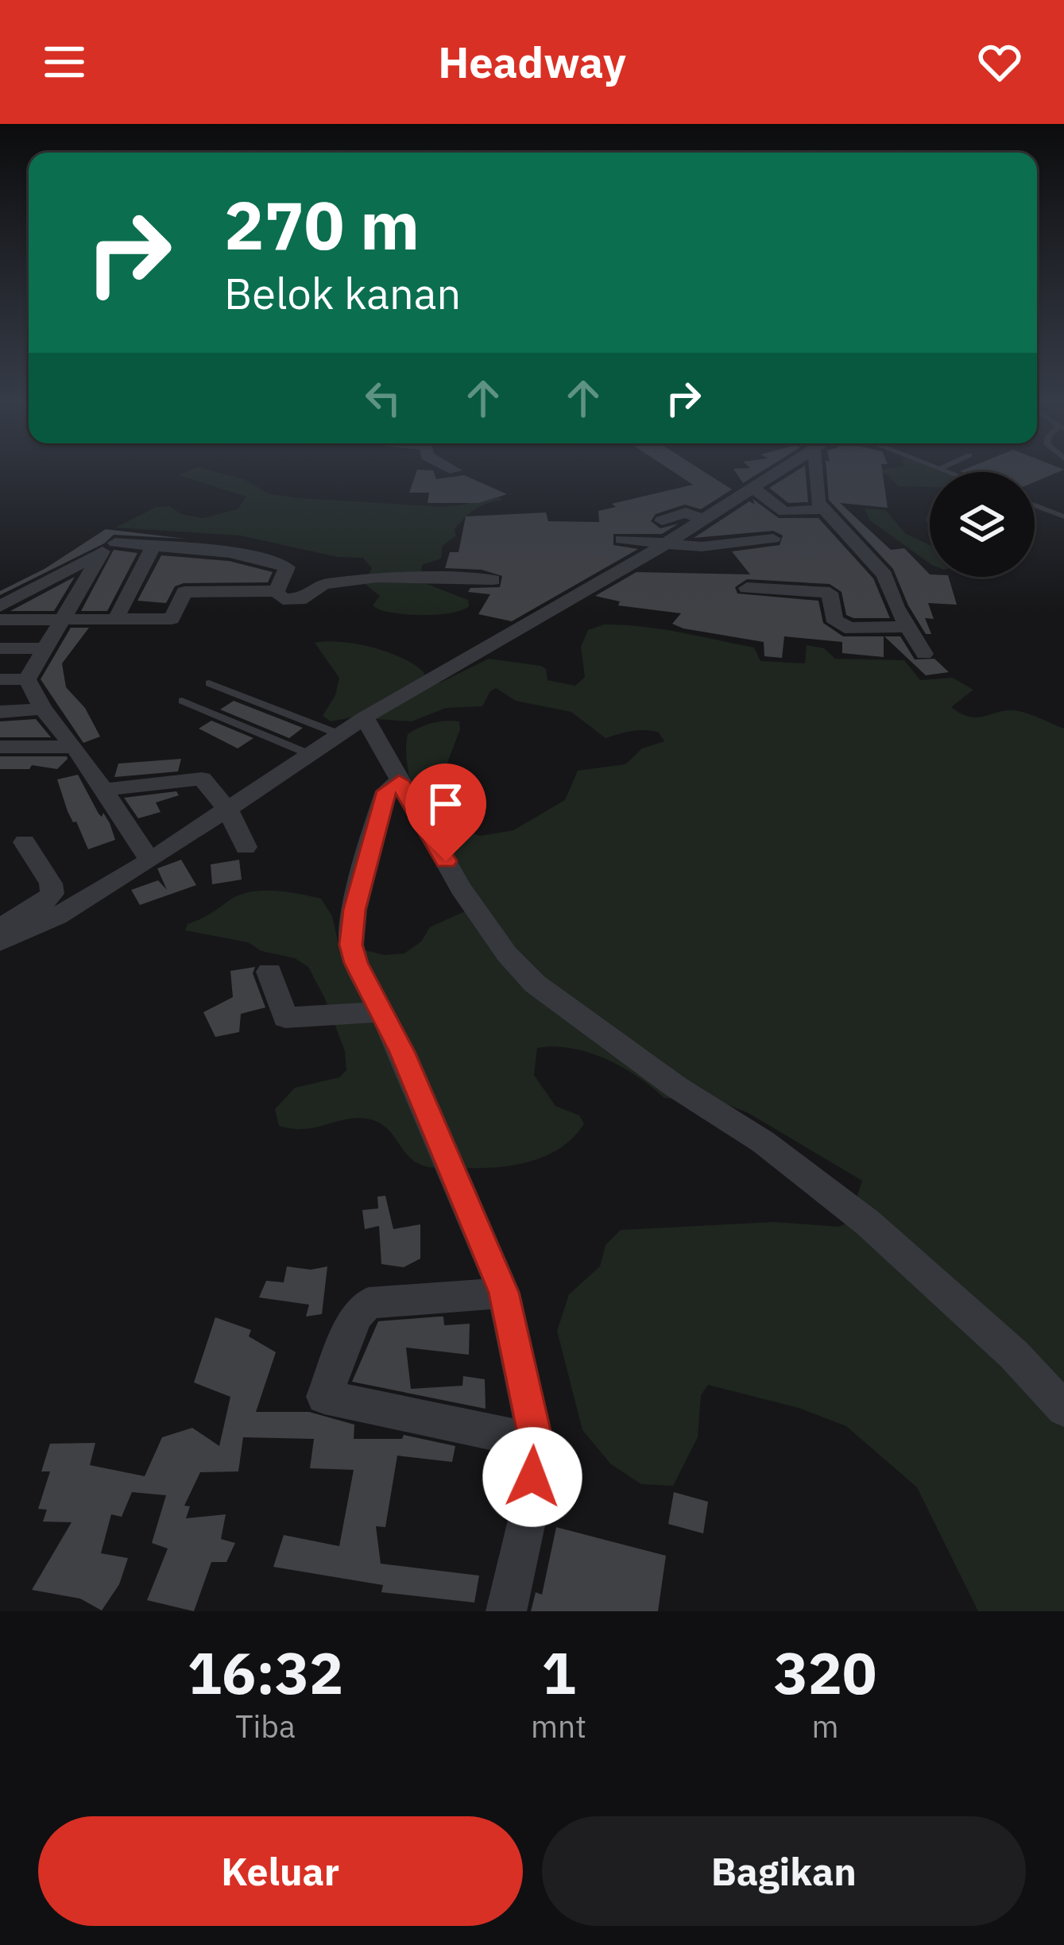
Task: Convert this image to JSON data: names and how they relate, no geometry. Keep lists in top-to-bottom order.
{
  "page": {
    "header": "Headway",
    "turn": ["270 m", "Belok kanan"],
    "eta": [
      "16:32",
      "Tiba",
      "1",
      "mnt",
      "320",
      "m"
    ],
    "buttons": ["Keluar", "Bagikan"]
  }
}
